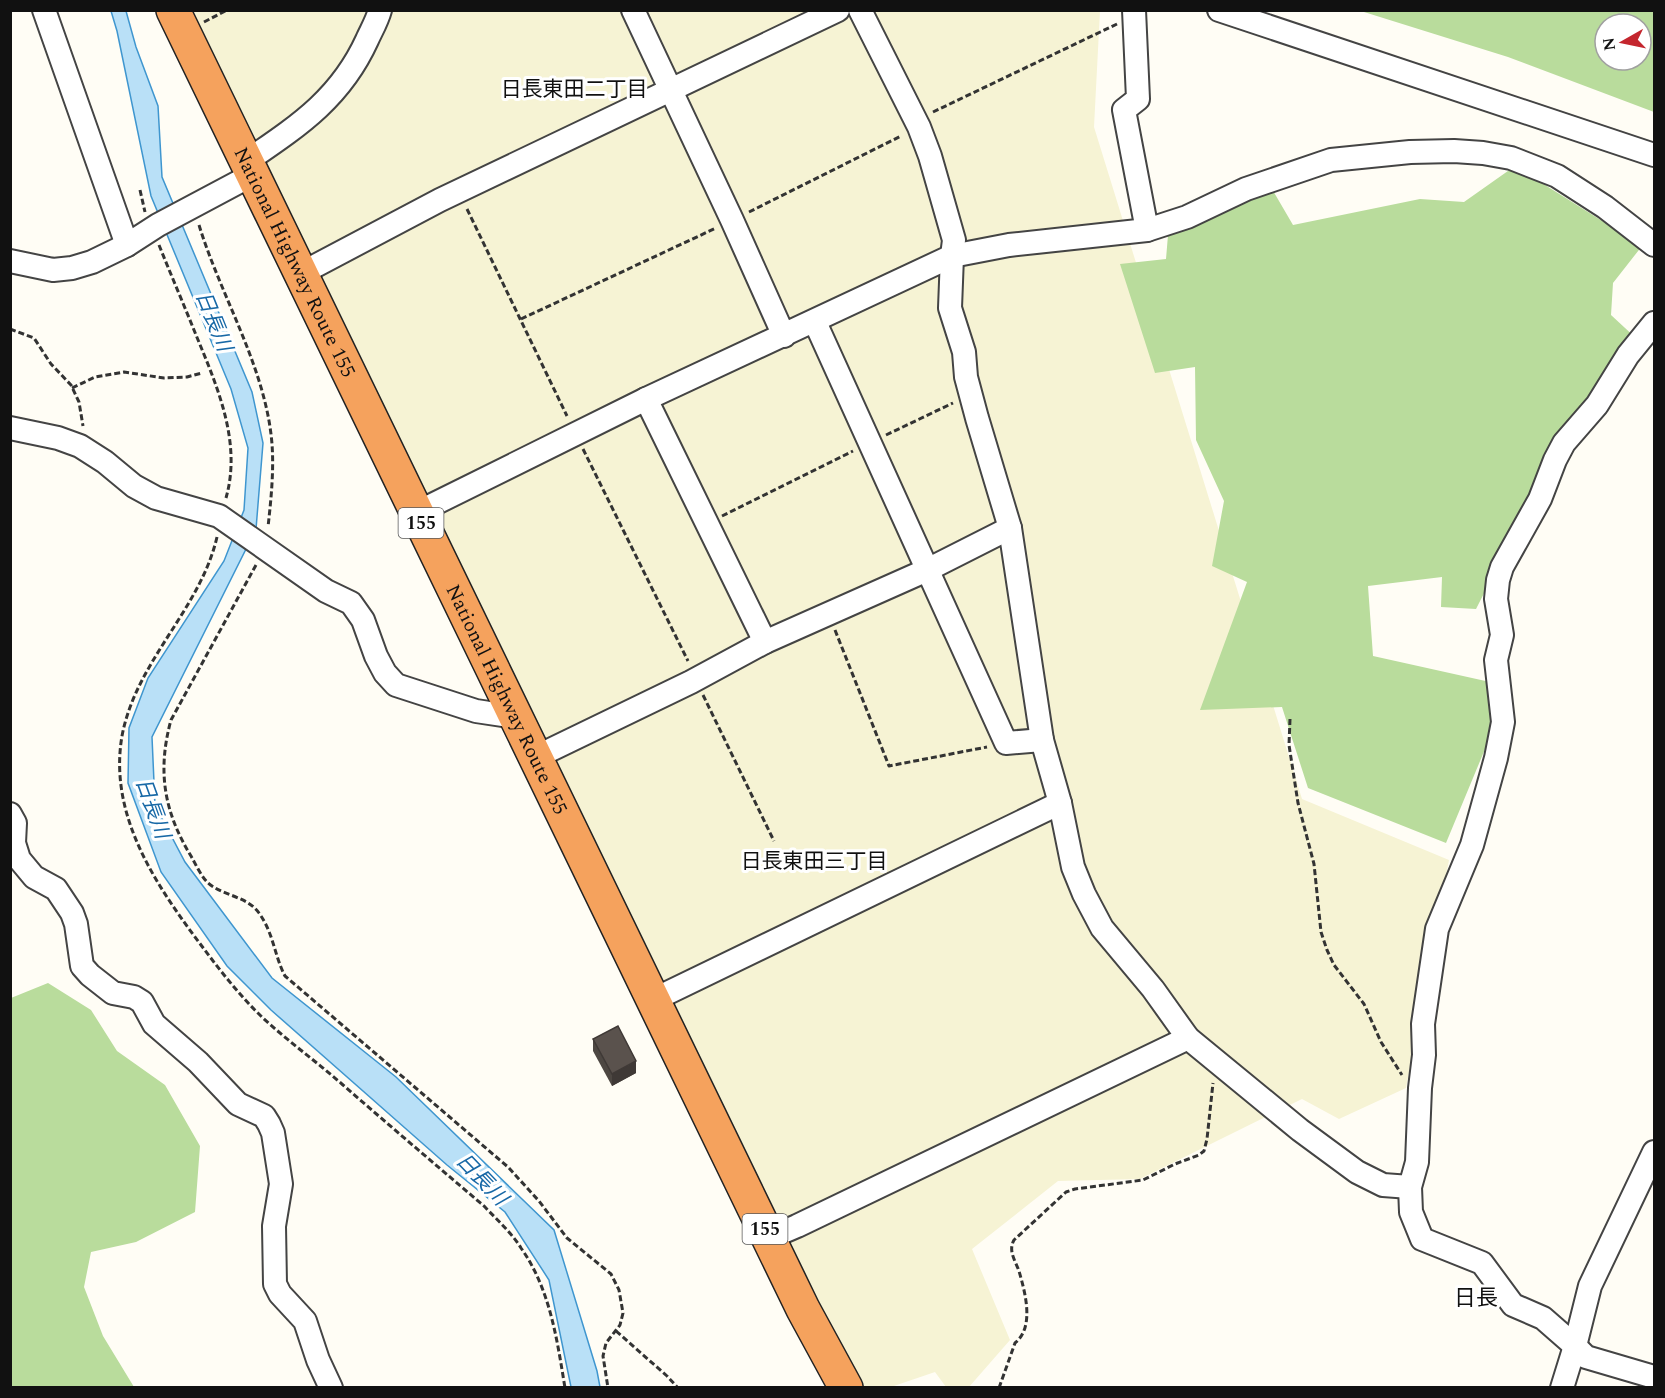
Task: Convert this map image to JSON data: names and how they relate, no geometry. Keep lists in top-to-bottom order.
{
  "streets": {
    "highway": ["National Highway Route 155", "155"]
  },
  "districts": ["日長東田二丁目", "日長東田三丁目", "日長"],
  "water": ["日長川"],
  "north": "left"
}
